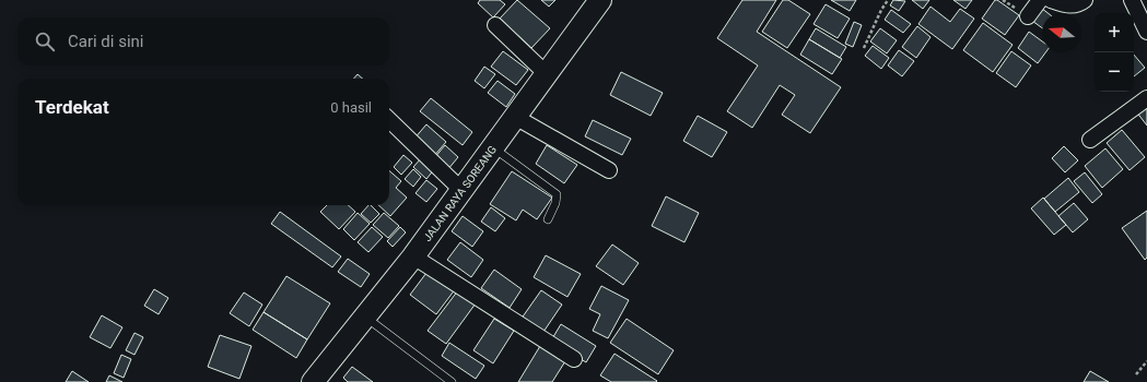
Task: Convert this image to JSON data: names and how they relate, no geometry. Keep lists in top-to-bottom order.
{
  "streets": {
    "main road": ["JALAN RAYA SOREANG"]
  },
  "north": "left",
  "page": {
    "map_buttons": ["+", "−"],
    "search": "Cari di sini",
    "heading": ["Terdekat", "0 hasil"]
  }
}
